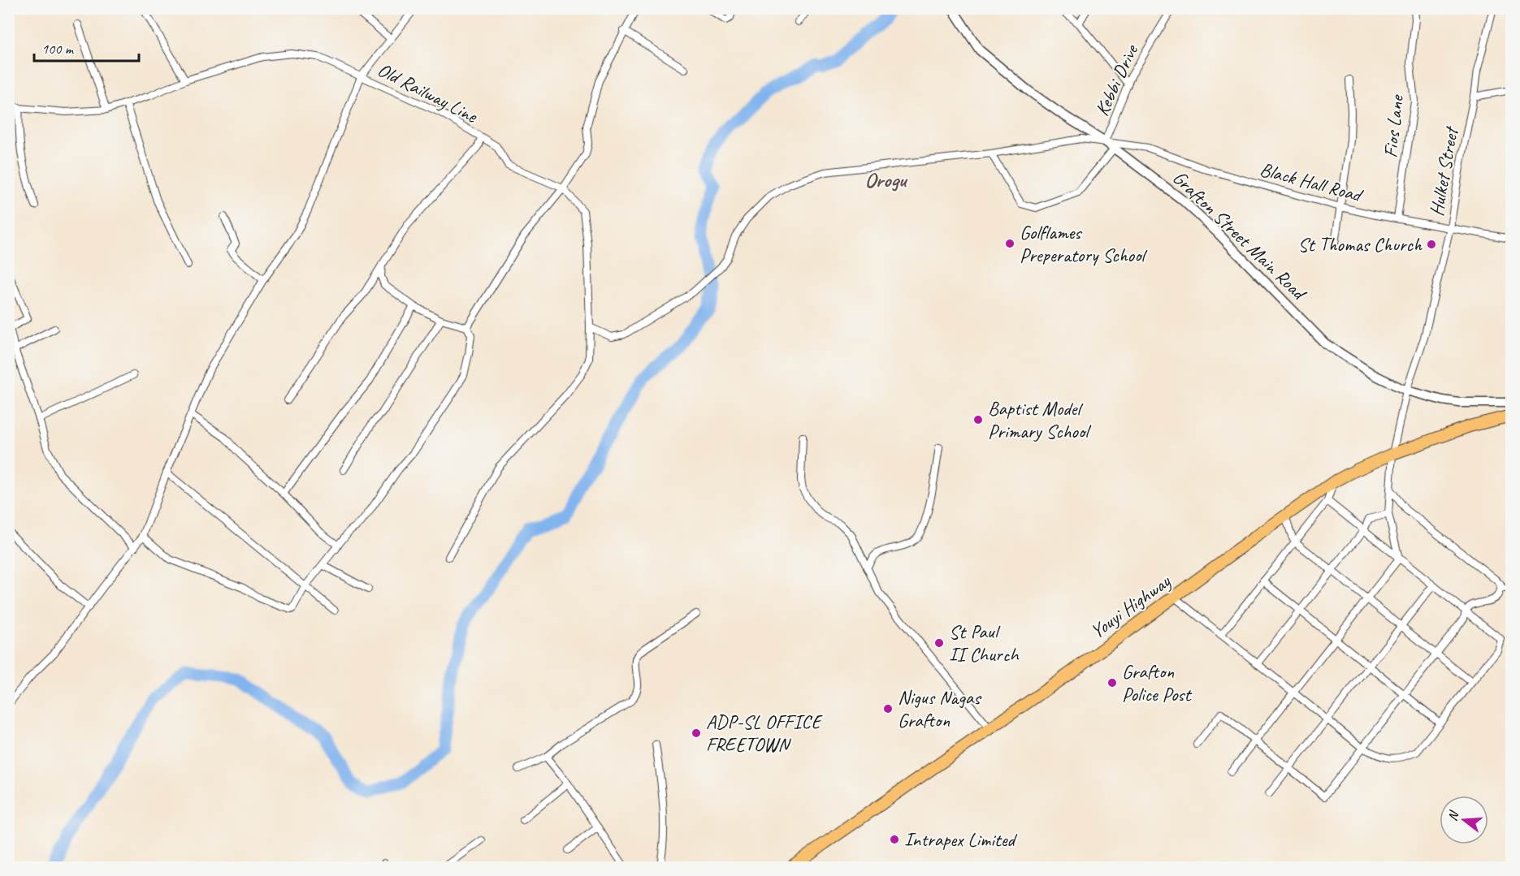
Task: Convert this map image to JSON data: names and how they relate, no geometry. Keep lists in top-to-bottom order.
{
  "streets": {
    "main road": ["Youyi Highway"],
    "street": [
      "Kebbi Drive",
      "Old Railway Line",
      "Fios Lane",
      "Hulket Street",
      "Black Hall Road",
      "Grafton Street Main Road"
    ]
  },
  "crossings": [
    ["Kebbi Drive", "Black Hall Road"],
    ["Kebbi Drive", "Grafton Street Main Road"],
    ["Old Railway Line", "Black Hall Road"],
    ["Fios Lane", "Black Hall Road"],
    ["Hulket Street", "Black Hall Road"],
    ["Hulket Street", "Grafton Street Main Road"],
    ["Hulket Street", "Youyi Highway"],
    ["Black Hall Road", "Grafton Street Main Road"]
  ],
  "districts": ["Orogu"],
  "places": [
    "Golflames Preperatory School",
    "St Thomas Church",
    "Baptist Model Primary School",
    "St Paul II Church",
    "Grafton Police Post",
    "Nigus Nagas Grafton",
    "ADP-SL OFFICE FREETOWN",
    "Intrapex Limited"
  ],
  "scale_bar": "100 m",
  "north": "left"
}
